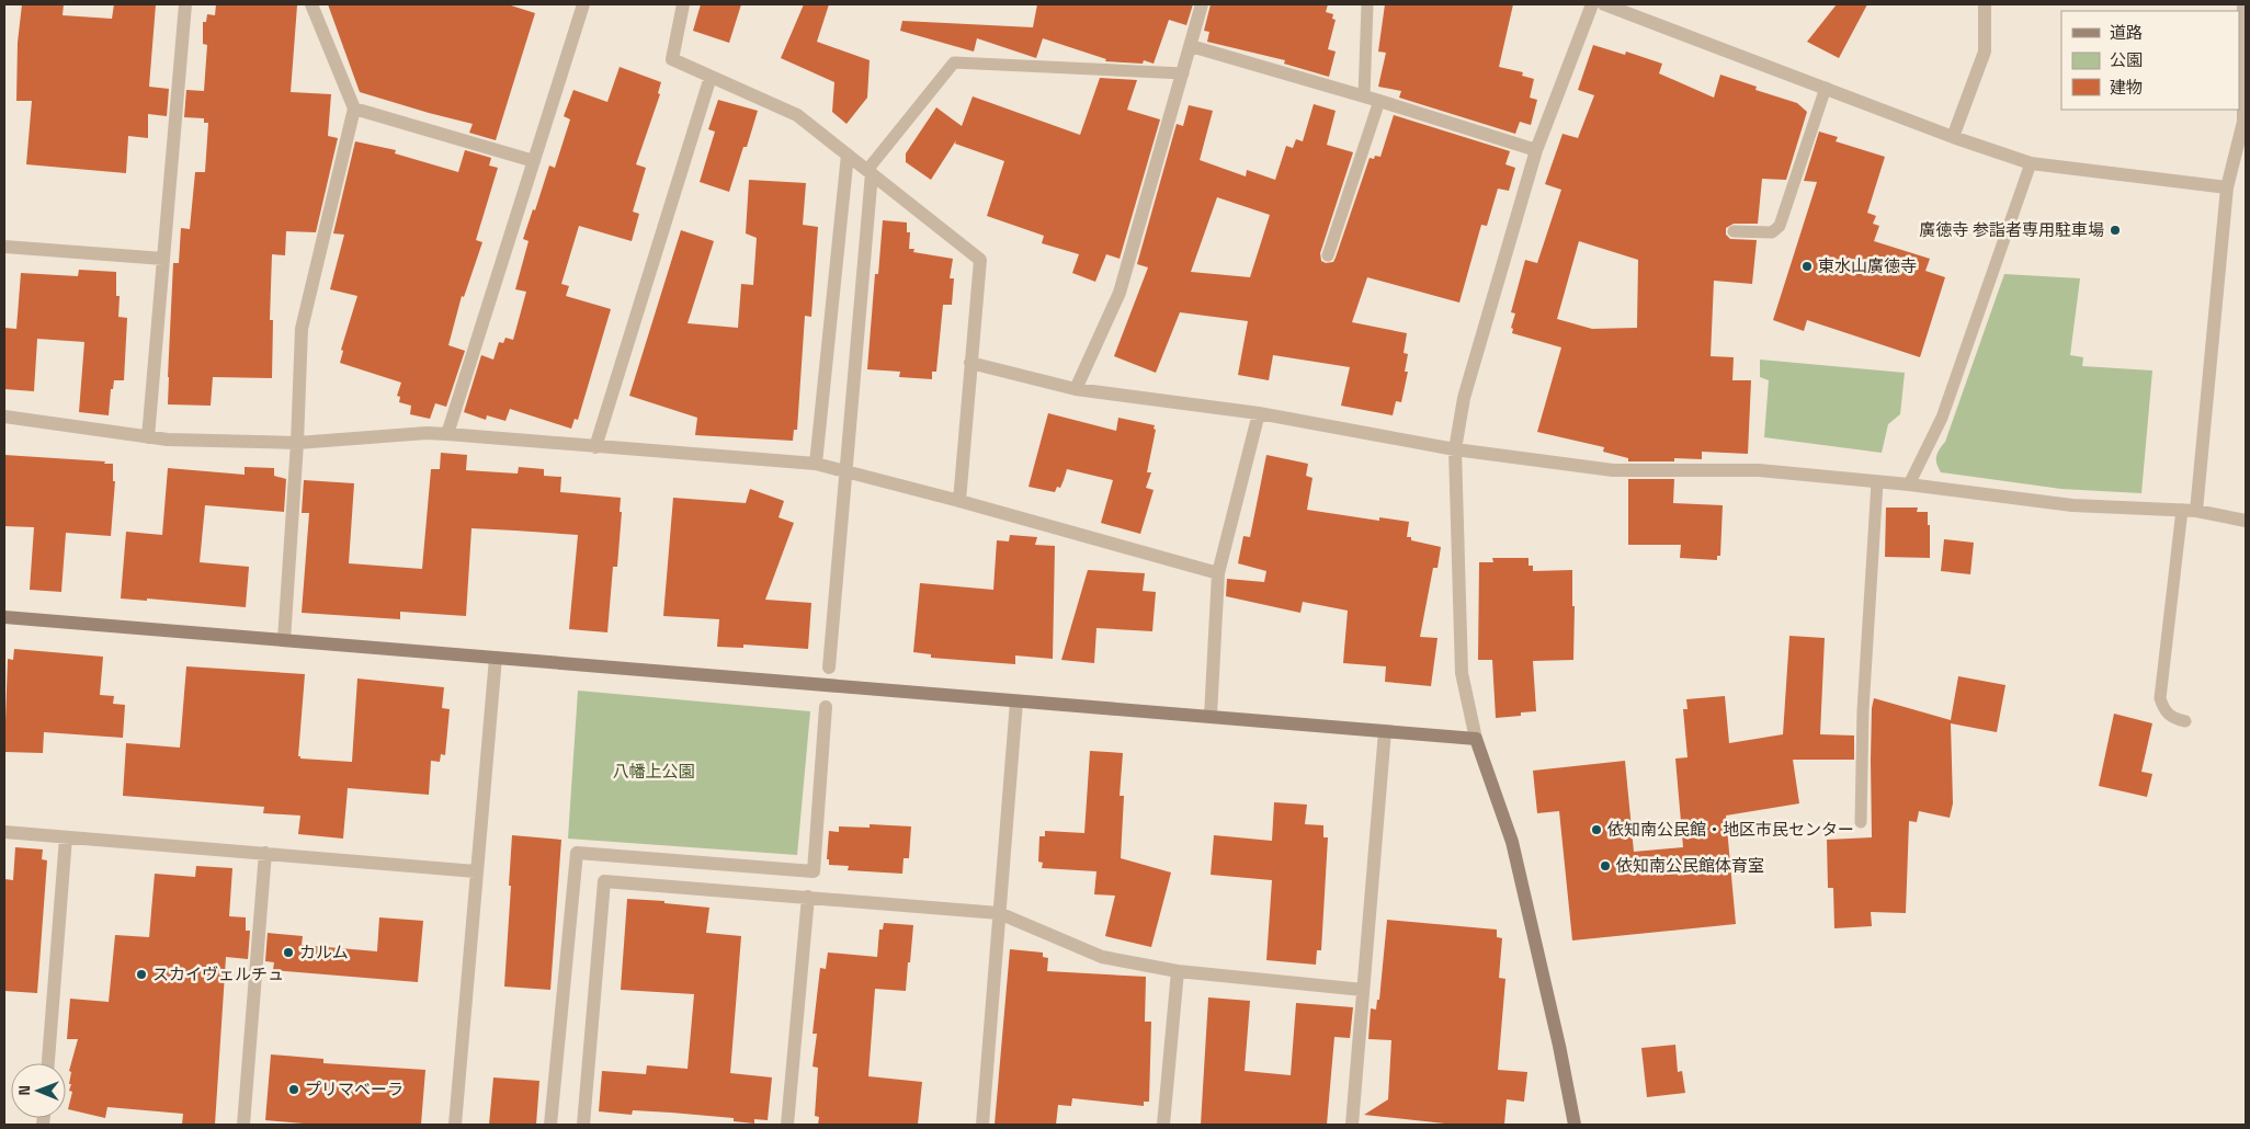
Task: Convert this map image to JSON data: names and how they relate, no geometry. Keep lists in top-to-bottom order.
{
  "parks": ["八幡上公園"],
  "places": [
    "廣徳寺 参詣者専用駐車場",
    "東水山廣徳寺",
    "依知南公民館・地区市民センター",
    "依知南公民館体育室",
    "カルム",
    "スカイヴェルチュ",
    "プリマベーラ"
  ],
  "legend": ["道路", "公園", "建物"],
  "north": "left"
}
